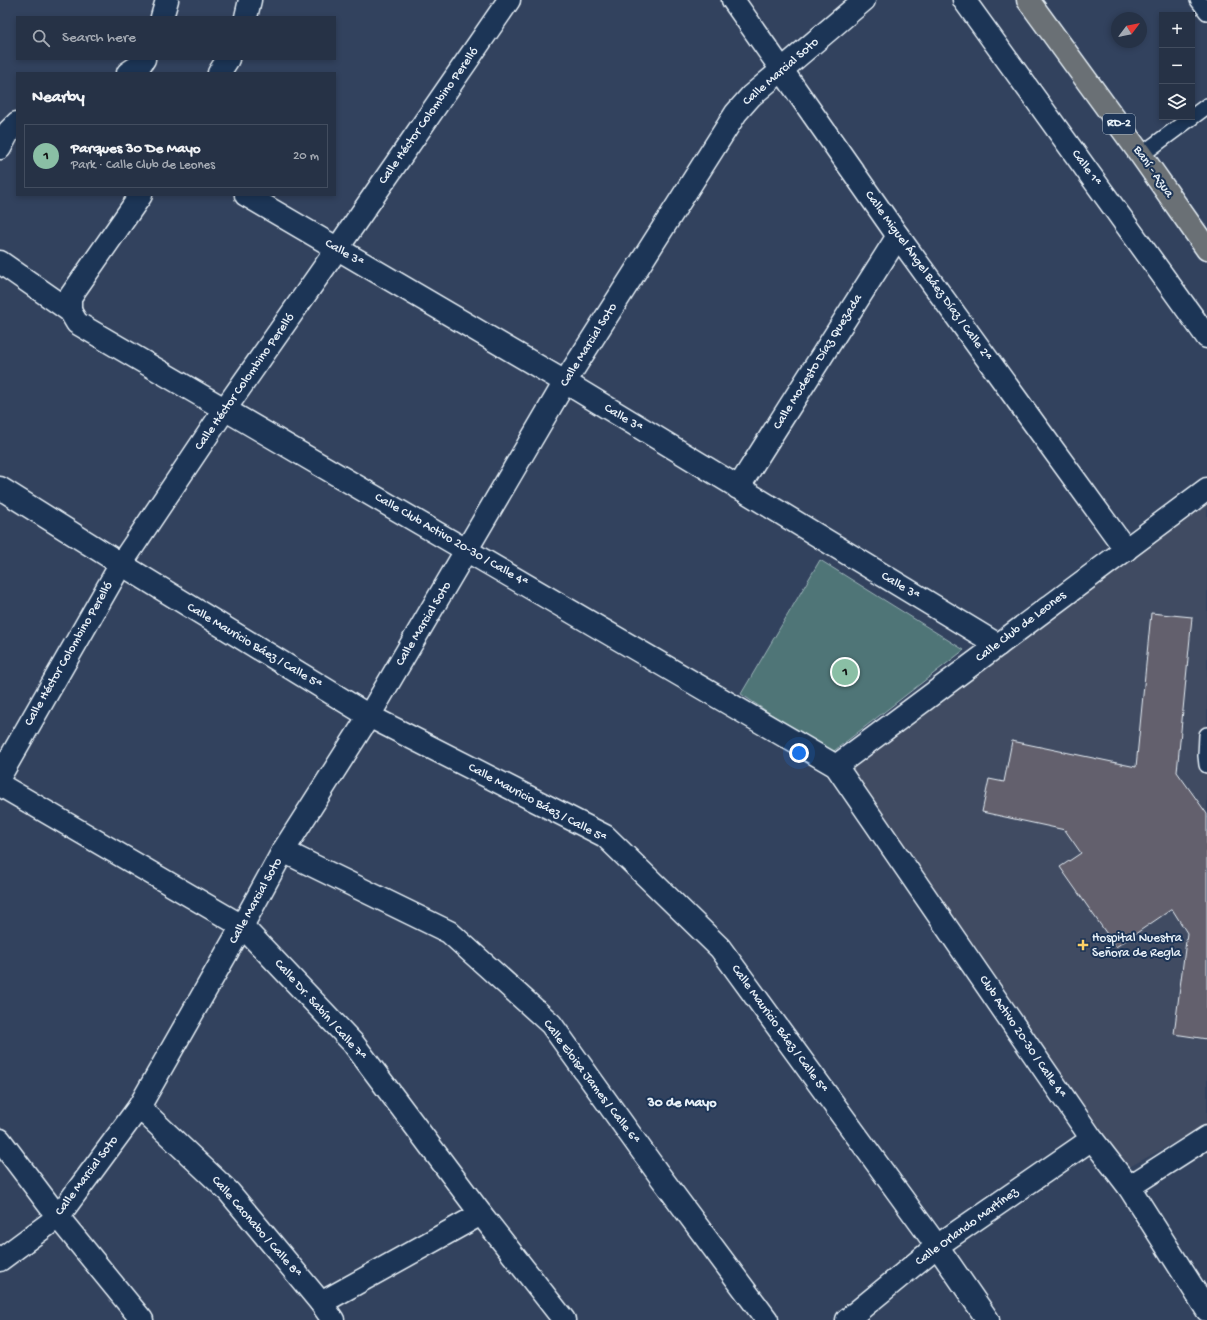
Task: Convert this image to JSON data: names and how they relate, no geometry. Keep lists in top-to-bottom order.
{
  "streets": {
    "main road": ["RD-2", "Baní - Azua"],
    "street": [
      "Calle Marcial Soto",
      "Calle Héctor Colombino Perelló",
      "Calle 1ª",
      "Calle 3ª",
      "Calle Miguel Ángel Báez Díaz / Calle 2ª",
      "Calle Modesto Díaz Quezada",
      "Calle Club Activo 20-30 / Calle 4ª",
      "Calle Club de Leones",
      "Calle Mauricio Báez / Calle 5ª",
      "Calle Dr. Sabín / Calle 7ª",
      "Club Activo 20-30 / Calle 4ª",
      "Calle Eloisa James / Calle 6ª",
      "Calle Caonabo / Calle 8ª",
      "Calle Orlando Martínez"
    ]
  },
  "crossings": [
    ["Calle Marcial Soto", "Calle 3ª"],
    ["Calle Marcial Soto", "Calle Miguel Ángel Báez Díaz / Calle 2ª"],
    ["Calle Marcial Soto", "Calle Club Activo 20-30 / Calle 4ª"],
    ["Calle Marcial Soto", "Calle Mauricio Báez / Calle 5ª"],
    ["Calle Marcial Soto", "Calle Dr. Sabín / Calle 7ª"],
    ["Calle Marcial Soto", "Calle Eloisa James / Calle 6ª"],
    ["Calle Marcial Soto", "Calle Caonabo / Calle 8ª"],
    ["Calle Héctor Colombino Perelló", "Calle 3ª"],
    ["Calle Héctor Colombino Perelló", "Calle Club Activo 20-30 / Calle 4ª"],
    ["Calle Héctor Colombino Perelló", "Calle Mauricio Báez / Calle 5ª"],
    ["Calle 3ª", "Calle Modesto Díaz Quezada"],
    ["Calle 3ª", "Calle Club de Leones"],
    ["Calle Miguel Ángel Báez Díaz / Calle 2ª", "Calle Modesto Díaz Quezada"],
    ["Calle Miguel Ángel Báez Díaz / Calle 2ª", "Calle Club de Leones"],
    ["Calle Club Activo 20-30 / Calle 4ª", "Calle Club de Leones"],
    ["Calle Club Activo 20-30 / Calle 4ª", "Club Activo 20-30 / Calle 4ª"],
    ["Calle Club de Leones", "Club Activo 20-30 / Calle 4ª"],
    ["Calle Mauricio Báez / Calle 5ª", "Calle Orlando Martínez"],
    ["Club Activo 20-30 / Calle 4ª", "Calle Orlando Martínez"]
  ],
  "districts": ["30 de Mayo"],
  "places": {
    "health": ["Hospital Nuestra Señora de Regla"]
  },
  "north": "top right",
  "page": {
    "map_buttons": ["+", "−"],
    "search": "Search here",
    "heading": "Nearby",
    "list": [
      {
        "mark": "1",
        "name": "Parques 30 De Mayo",
        "note": "Park · Calle Club de Leones",
        "value": "20 m"
      }
    ],
    "pins": "1"
  }
}
